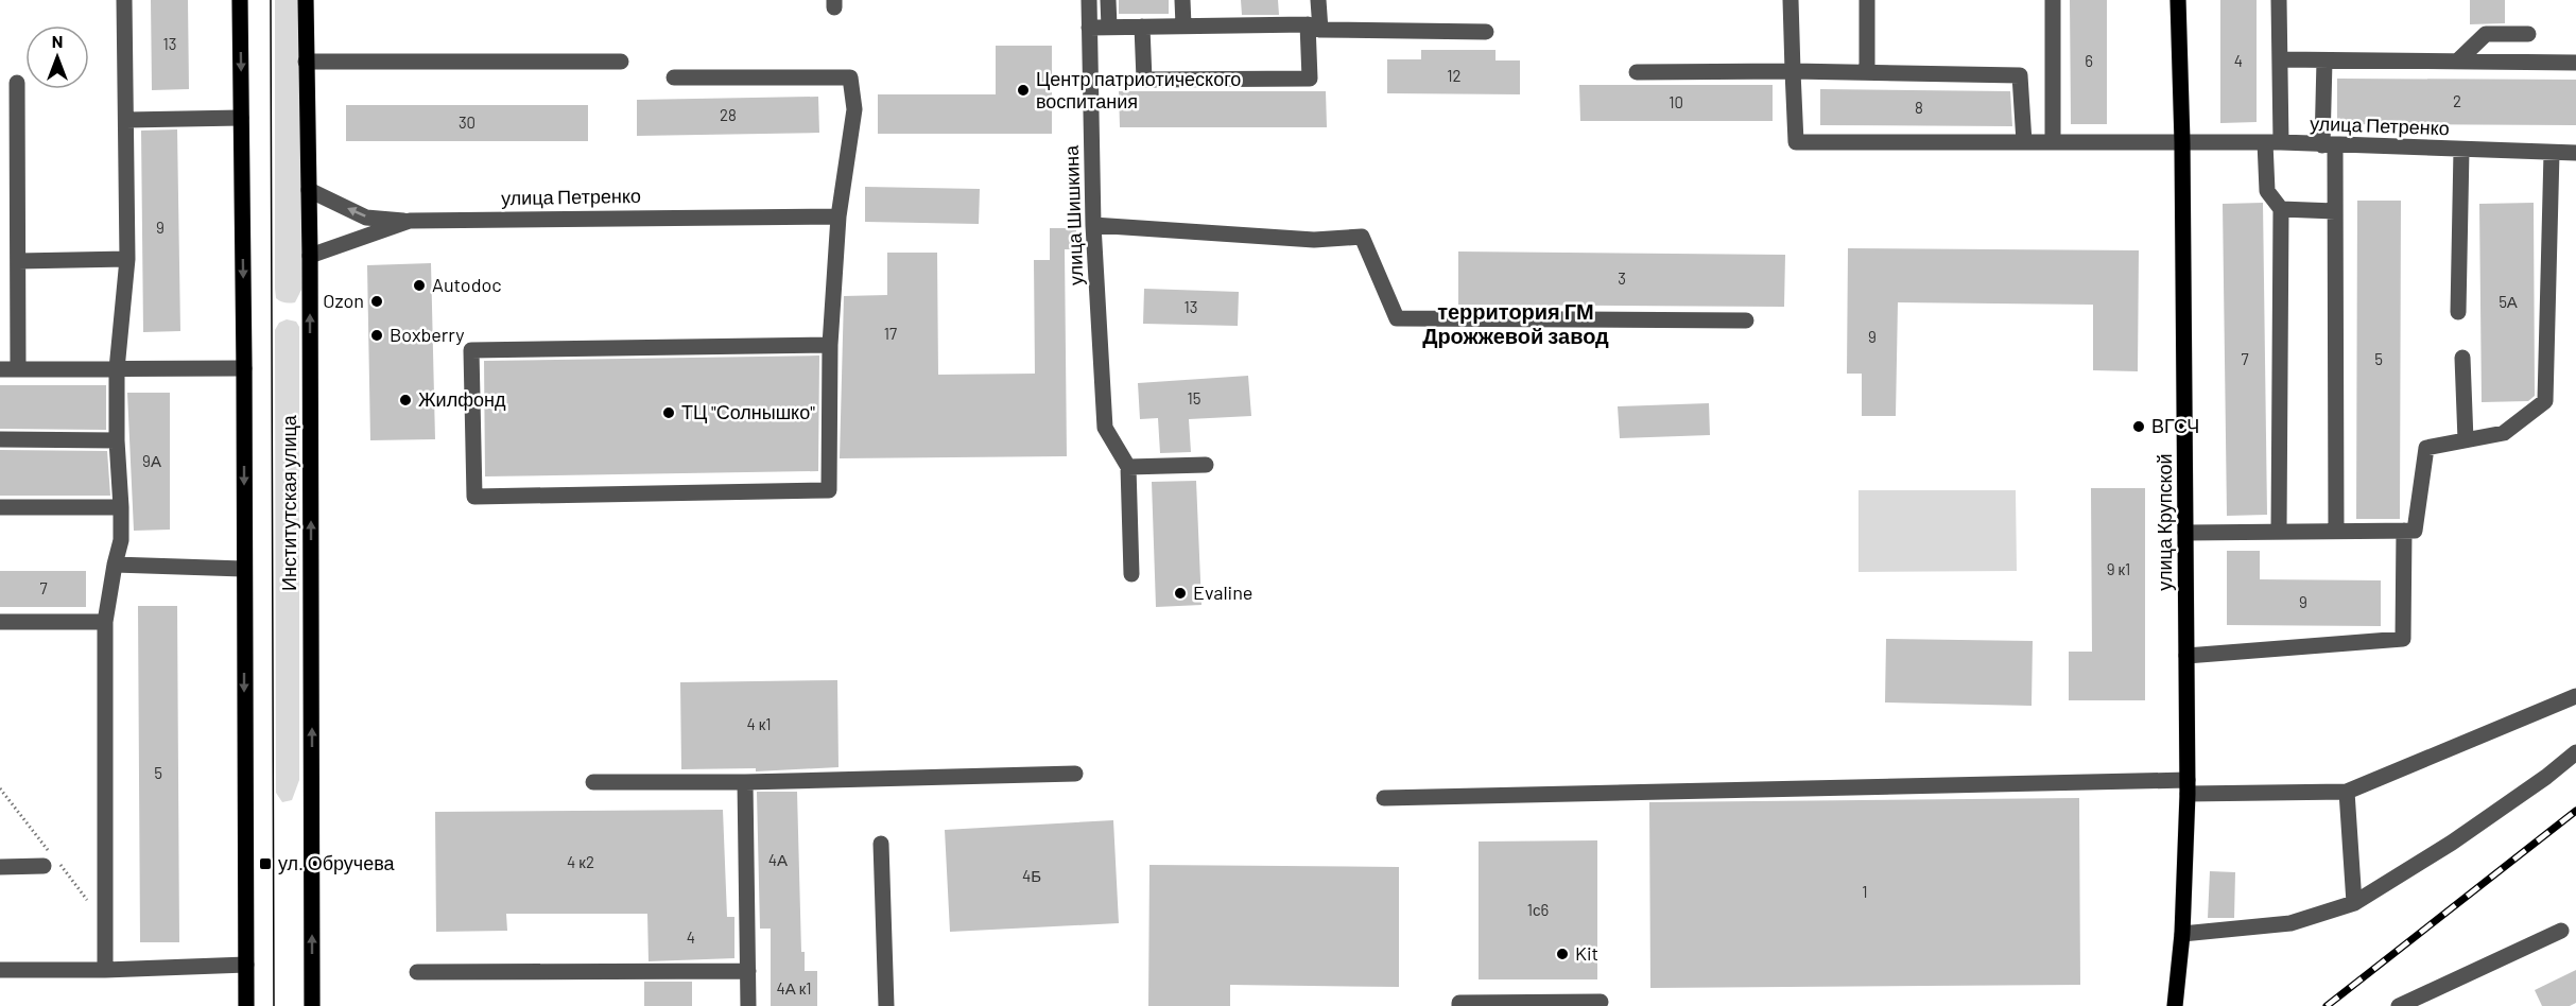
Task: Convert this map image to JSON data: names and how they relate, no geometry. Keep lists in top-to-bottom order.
{
  "streets": {
    "main road": ["Институтская улица", "улица Крупской"],
    "street": ["улица Петренко", "улица Шишкина"]
  },
  "crossings": [
    ["улица Петренко", "Институтская улица"],
    ["улица Петренко", "улица Крупской"]
  ],
  "districts": ["территория ГМ Дрожжевой завод"],
  "places": {
    "other": [
      "Центр патриотического воспитания",
      "Autodoc",
      "Ozon",
      "Boxberry",
      "Жилфонд",
      "ТЦ \"Солнышко\"",
      "ВГСЧ",
      "Evaline",
      "Kit"
    ],
    "transit": ["ул. Обручева"]
  },
  "house_numbers": [
    "13",
    "6",
    "4",
    "12",
    "2",
    "10",
    "8",
    "28",
    "30",
    "9",
    "3",
    "5А",
    "13",
    "17",
    "9",
    "7",
    "5",
    "15",
    "9А",
    "9 к1",
    "7",
    "9",
    "4 к1",
    "5",
    "4А",
    "4 к2",
    "4Б",
    "1",
    "1с6",
    "4",
    "4А к1"
  ],
  "north": "top"
}
